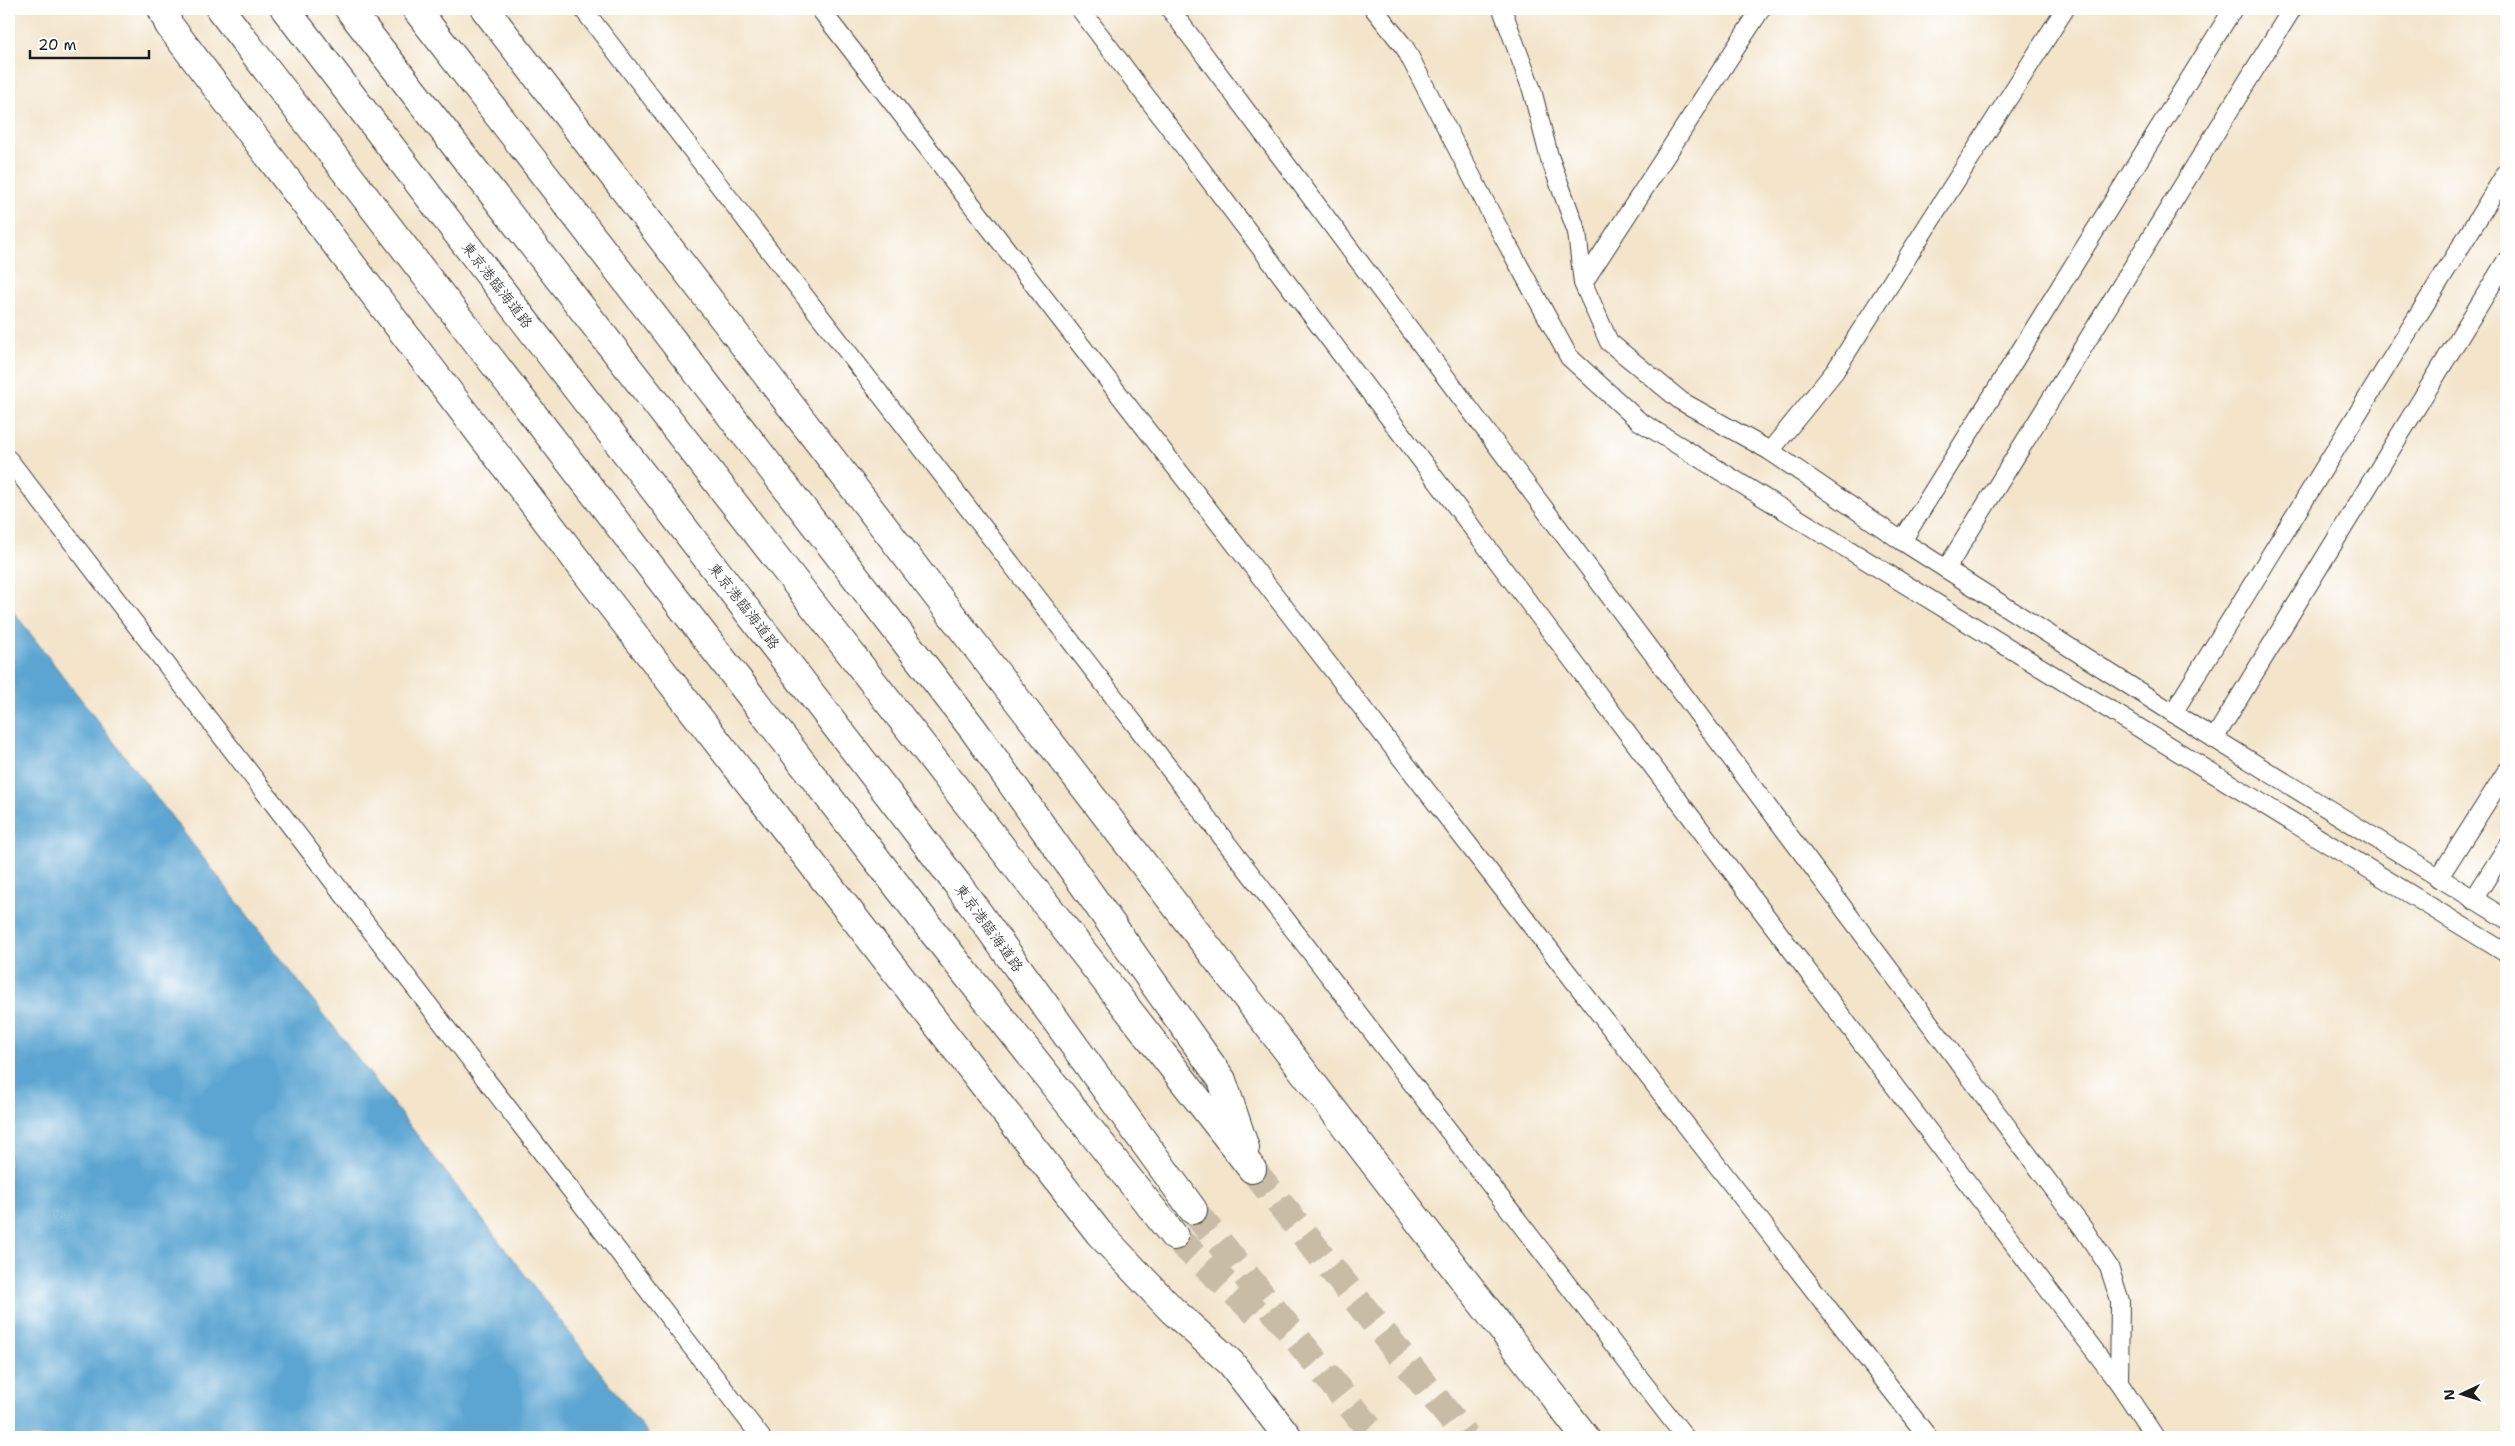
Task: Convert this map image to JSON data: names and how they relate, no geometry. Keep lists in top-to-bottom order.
{
  "streets": {
    "street": ["東京港臨海道路"]
  },
  "scale_bar": "20 m",
  "north": "left"
}
